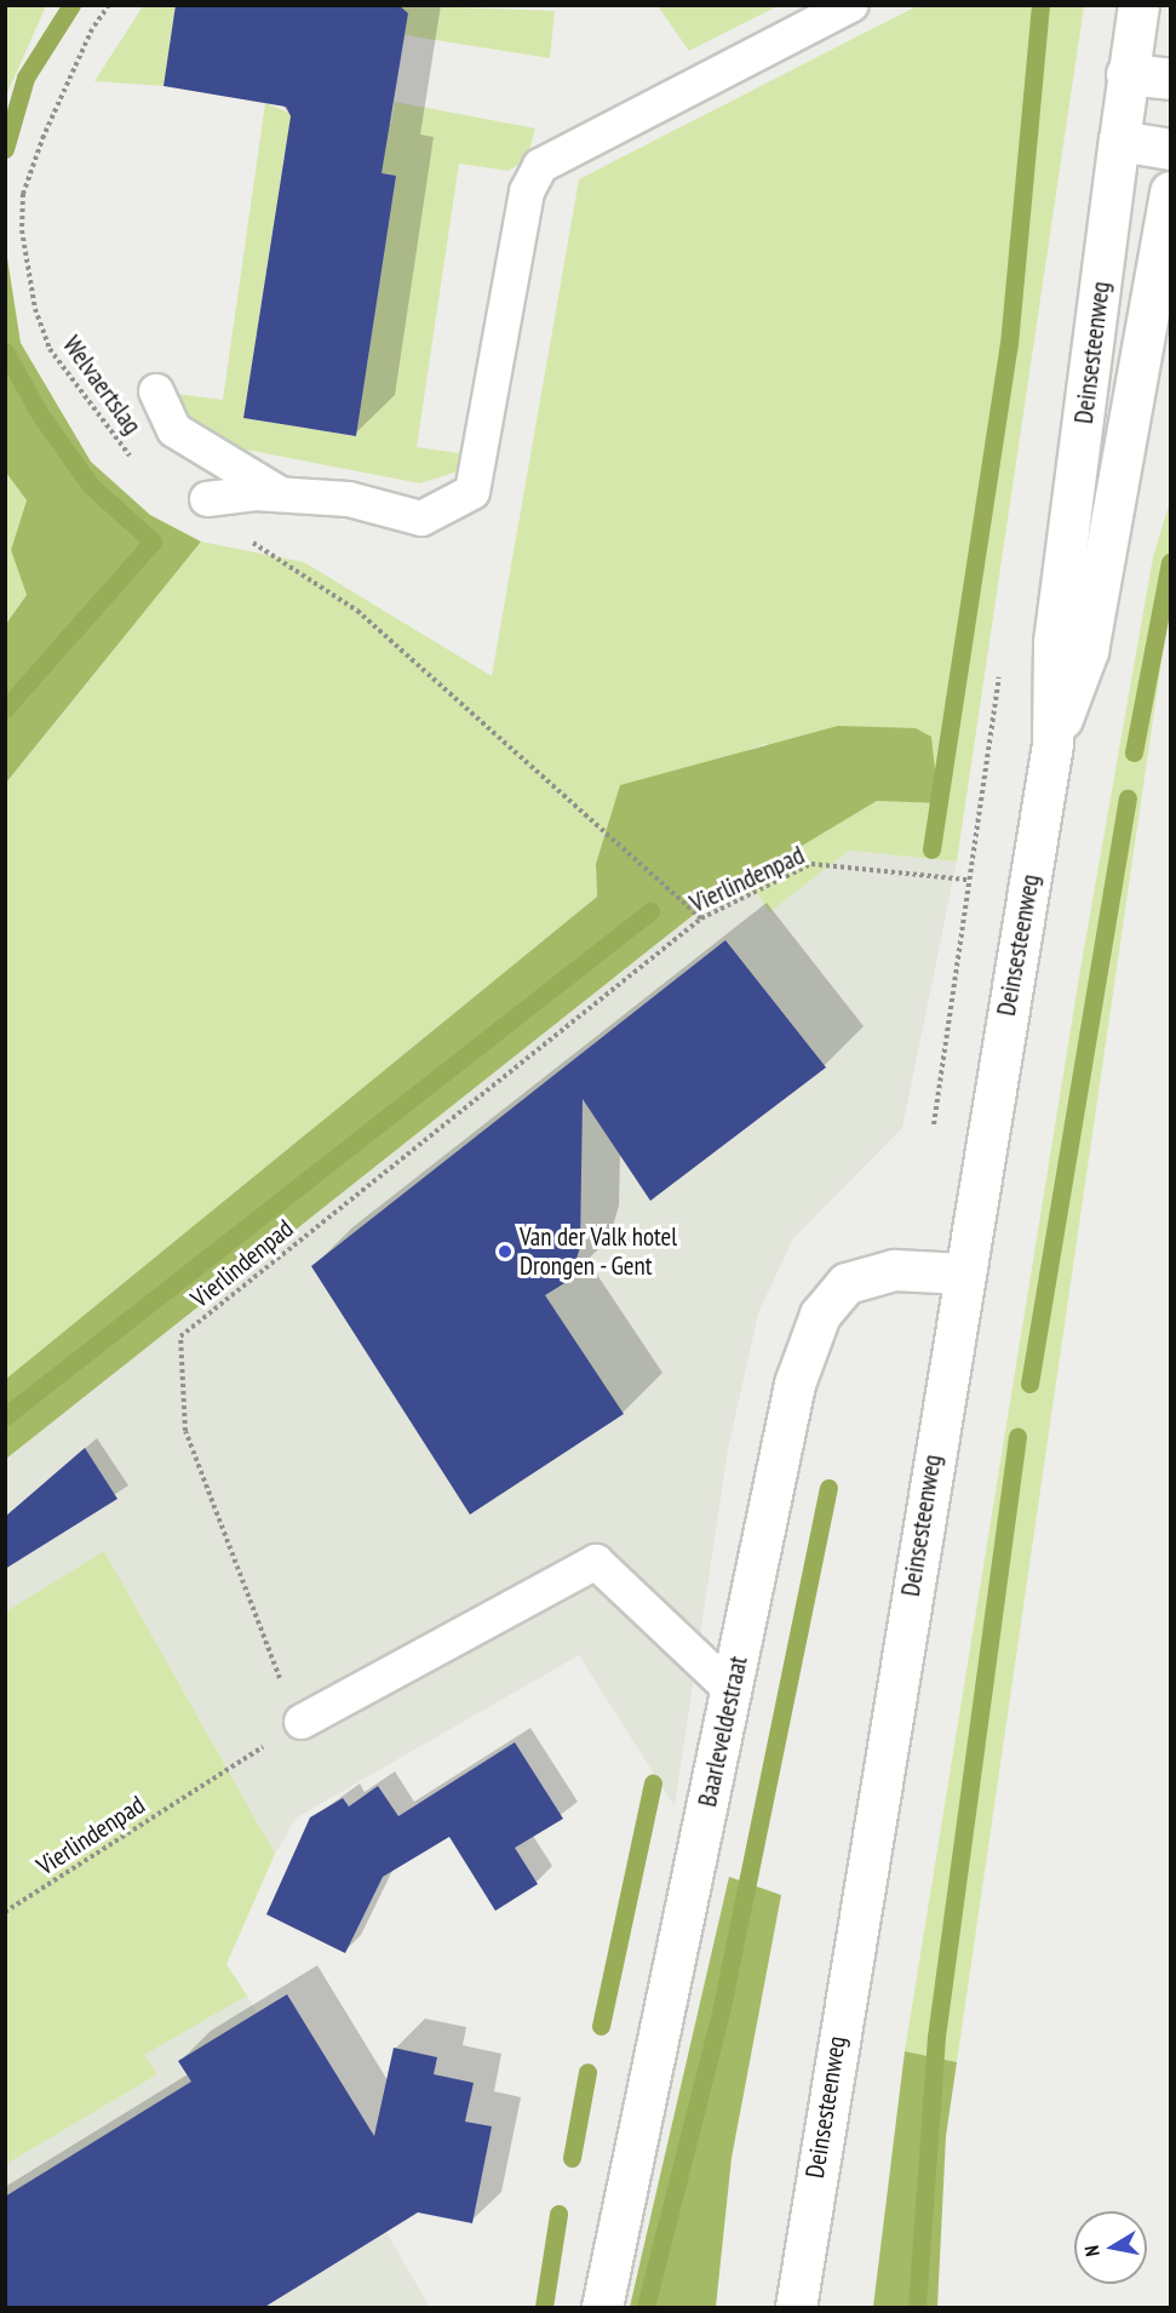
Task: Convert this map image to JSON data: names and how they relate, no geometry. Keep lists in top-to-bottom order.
{
  "streets": {
    "main road": ["Deinsesteenweg", "Baarleveldestraat"],
    "path": ["Welvaertslag", "Vierlindenpad"]
  },
  "crossings": [
    ["Deinsesteenweg", "Baarleveldestraat"]
  ],
  "places": ["Van der Valk hotel Drongen - Gent"],
  "north": "left"
}
